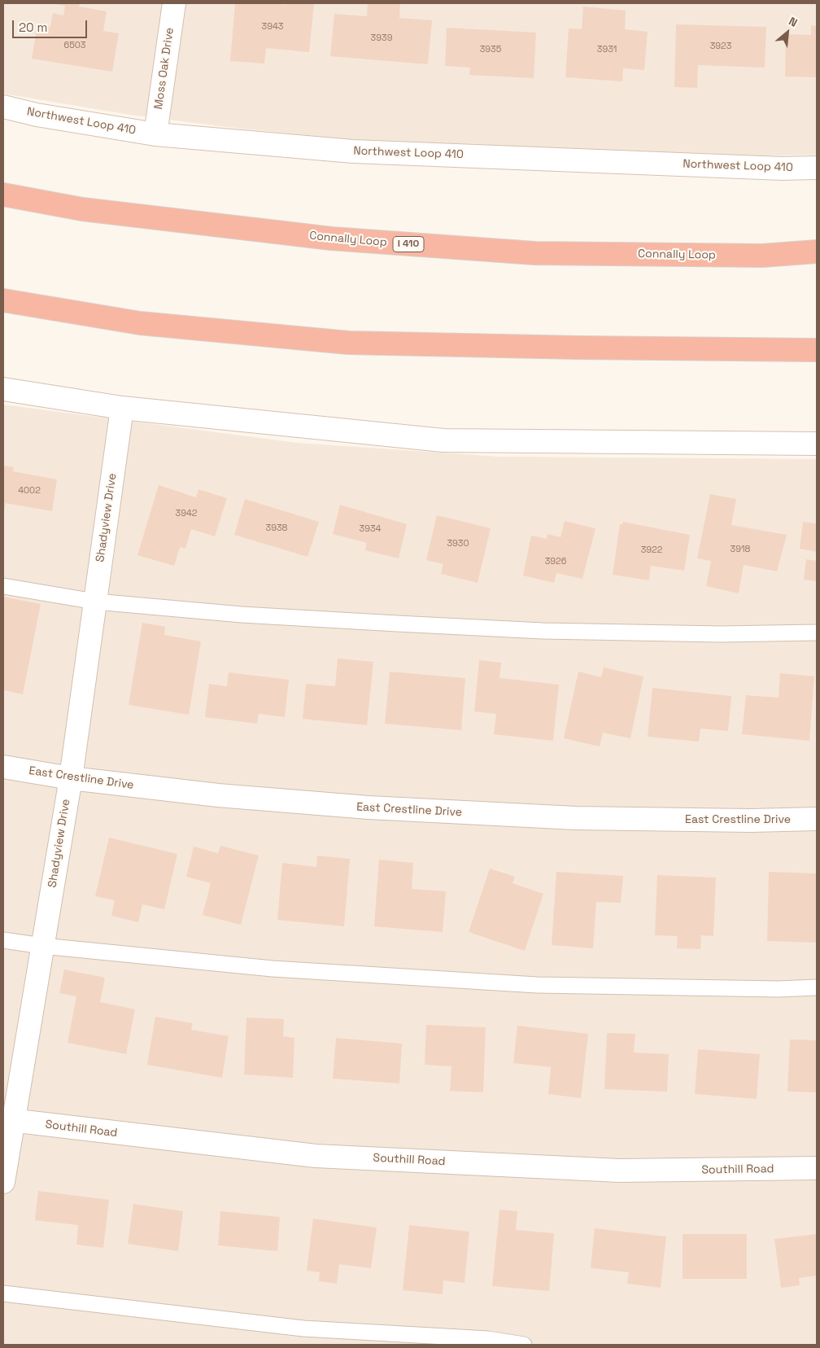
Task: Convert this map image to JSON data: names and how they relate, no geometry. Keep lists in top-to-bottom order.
{
  "streets": {
    "highway": ["Connally Loop", "I 410"],
    "street": [
      "Moss Oak Drive",
      "Northwest Loop 410",
      "Shadyview Drive",
      "East Crestline Drive",
      "Southill Road"
    ]
  },
  "crossings": [
    ["Moss Oak Drive", "Northwest Loop 410"],
    ["Shadyview Drive", "East Crestline Drive"],
    ["Shadyview Drive", "Southill Road"]
  ],
  "house_numbers": [
    "3943",
    "3939",
    "6503",
    "3923",
    "3935",
    "3931",
    "4002",
    "3942",
    "3938",
    "3934",
    "3930",
    "3918",
    "3922",
    "3926"
  ],
  "scale_bar": "20 m",
  "north": "top right"
}
